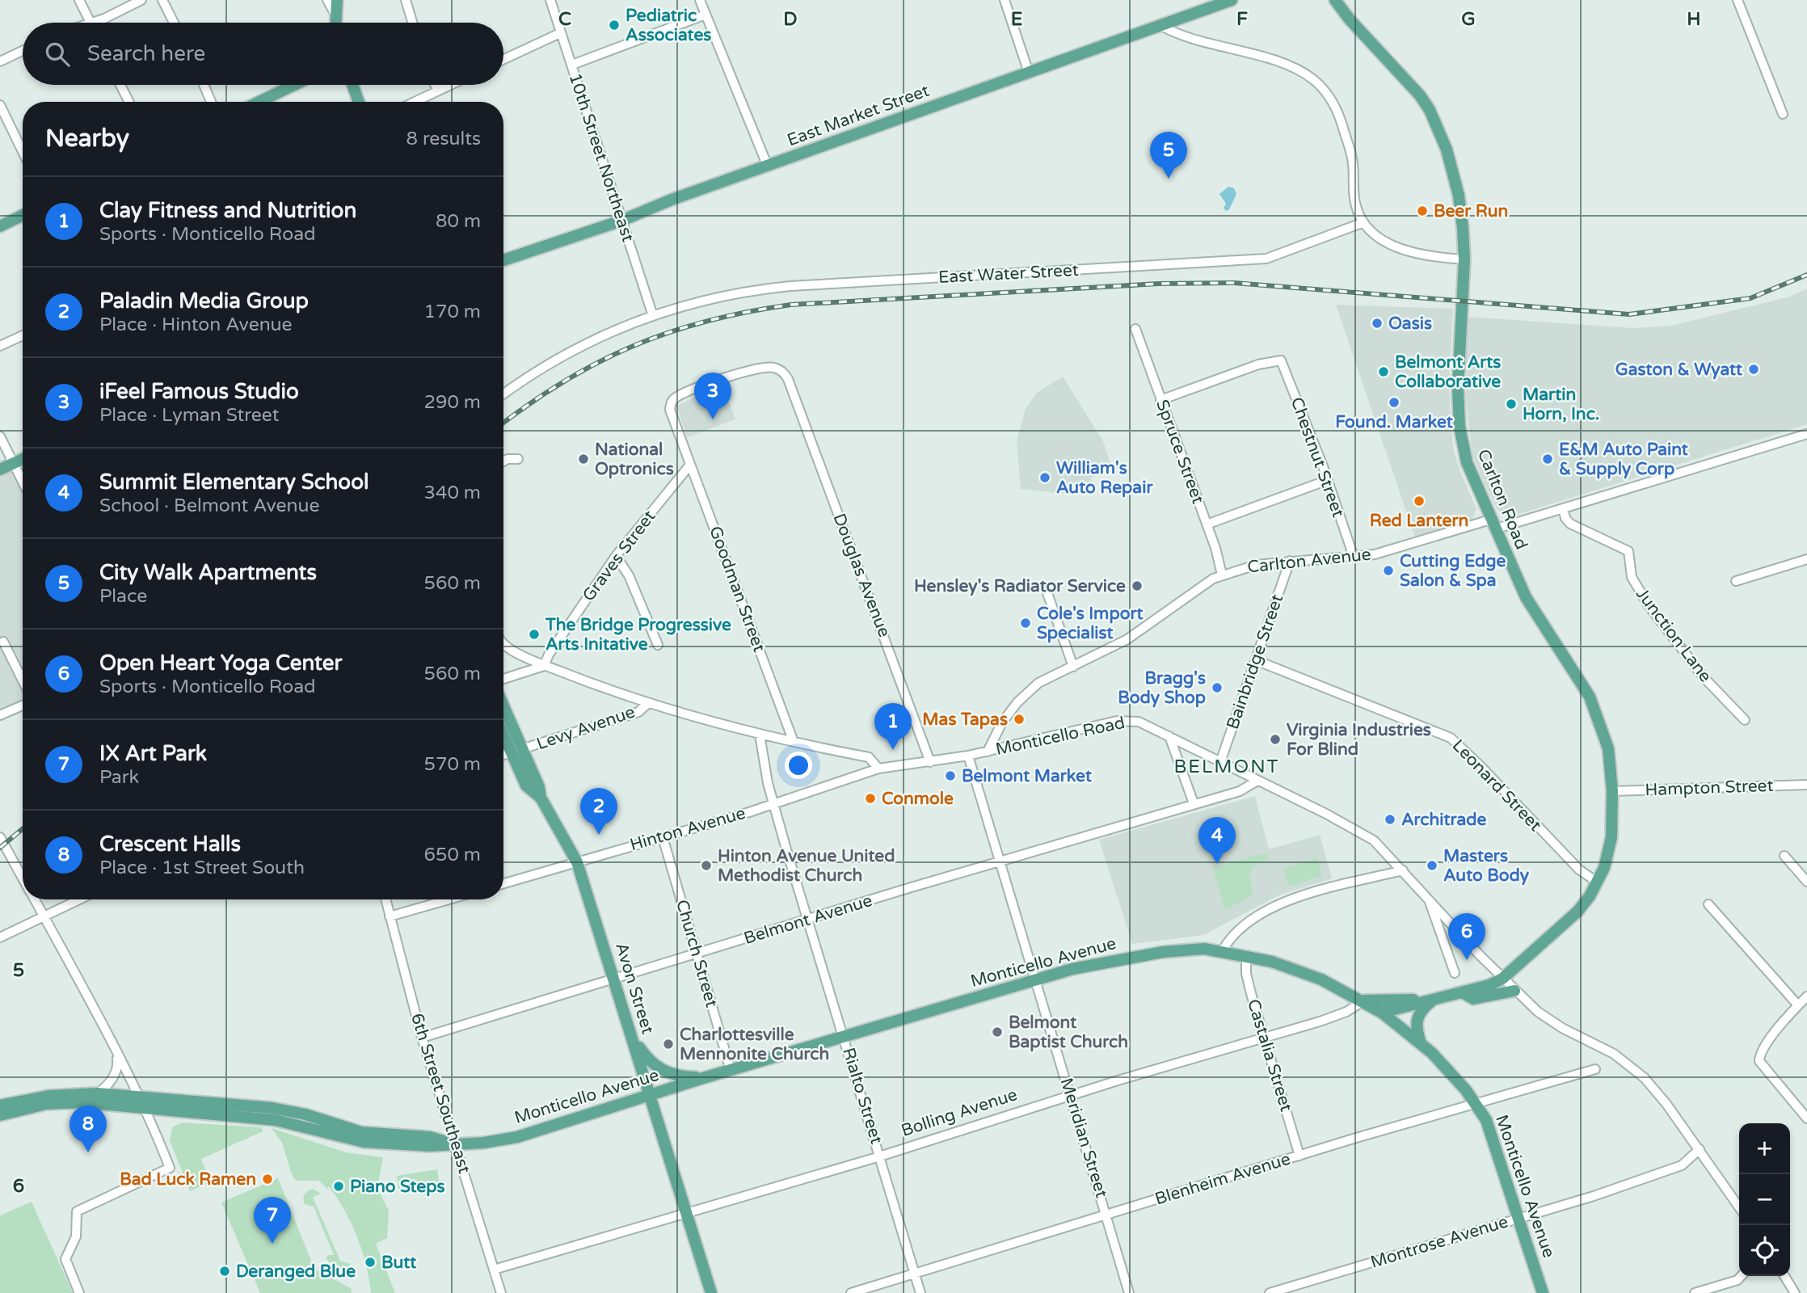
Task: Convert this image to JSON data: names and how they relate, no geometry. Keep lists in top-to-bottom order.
{
  "streets": {
    "main road": [
      "East Market Street",
      "Carlton Road",
      "Monticello Avenue",
      "Avon Street",
      "Bolling Avenue"
    ],
    "street": [
      "10th Street Northeast",
      "East Water Street",
      "Spruce Street",
      "Chestnut Street",
      "Graves Street",
      "Carlton Avenue",
      "Douglas Avenue",
      "Goodman Street",
      "Junction Lane",
      "Bainbridge Street",
      "Levy Avenue",
      "Monticello Road",
      "Leonard Street",
      "Hampton Street",
      "Hinton Avenue",
      "Belmont Avenue",
      "Church Street",
      "Castalia Street",
      "6th Street Southeast",
      "Rialto Street",
      "Meridian Street",
      "Blenheim Avenue",
      "Montrose Avenue"
    ]
  },
  "crossings": [
    ["East Market Street", "10th Street Northeast"],
    ["10th Street Northeast", "East Water Street"],
    ["Spruce Street", "Chestnut Street"],
    ["Spruce Street", "Carlton Avenue"],
    ["Chestnut Street", "Carlton Avenue"],
    ["Carlton Road", "Carlton Avenue"],
    ["Carlton Road", "Monticello Road"],
    ["Carlton Road", "Leonard Street"],
    ["Carlton Road", "Hampton Street"],
    ["Carlton Road", "Bolling Avenue"],
    ["Graves Street", "Goodman Street"],
    ["Carlton Avenue", "Junction Lane"],
    ["Carlton Avenue", "Bainbridge Street"],
    ["Carlton Avenue", "Monticello Road"],
    ["Douglas Avenue", "Goodman Street"],
    ["Douglas Avenue", "Monticello Road"],
    ["Bainbridge Street", "Monticello Road"],
    ["Bainbridge Street", "Leonard Street"],
    ["Levy Avenue", "Avon Street"],
    ["Monticello Road", "Hinton Avenue"],
    ["Monticello Road", "Belmont Avenue"],
    ["Monticello Road", "Bolling Avenue"],
    ["Monticello Road", "Meridian Street"],
    ["Monticello Road", "Montrose Avenue"],
    ["Hinton Avenue", "Church Street"],
    ["Hinton Avenue", "Avon Street"],
    ["Hinton Avenue", "Rialto Street"],
    ["Belmont Avenue", "Church Street"],
    ["Belmont Avenue", "Avon Street"],
    ["Belmont Avenue", "6th Street Southeast"],
    ["Belmont Avenue", "Rialto Street"],
    ["Belmont Avenue", "Meridian Street"],
    ["Church Street", "Monticello Avenue"],
    ["Monticello Avenue", "Avon Street"],
    ["Monticello Avenue", "Castalia Street"],
    ["Monticello Avenue", "6th Street Southeast"],
    ["Monticello Avenue", "Rialto Street"],
    ["Monticello Avenue", "Bolling Avenue"],
    ["Monticello Avenue", "Meridian Street"],
    ["Monticello Avenue", "Blenheim Avenue"],
    ["Monticello Avenue", "Montrose Avenue"],
    ["Avon Street", "Bolling Avenue"],
    ["Castalia Street", "Bolling Avenue"],
    ["Castalia Street", "Blenheim Avenue"],
    ["6th Street Southeast", "Bolling Avenue"],
    ["Rialto Street", "Bolling Avenue"],
    ["Rialto Street", "Blenheim Avenue"],
    ["Bolling Avenue", "Meridian Street"],
    ["Meridian Street", "Blenheim Avenue"]
  ],
  "districts": ["BELMONT"],
  "places": [
    "Pediatric Associates",
    "Beer Run",
    "Oasis",
    "Gaston & Wyatt",
    "Belmont Arts Collaborative",
    "Found. Market",
    "Martin Horn, Inc.",
    "National Optronics",
    "E&M Auto Paint & Supply Corp",
    "William's Auto Repair",
    "Red Lantern",
    "Cutting Edge Salon & Spa",
    "Hensley's Radiator Service",
    "Cole's Import Specialist",
    "The Bridge Progressive Arts Initative",
    "Bragg's Body Shop",
    "Mas Tapas",
    "Virginia Industries For Blind",
    "Belmont Market",
    "Conmole",
    "Architrade",
    "Hinton Avenue United Methodist Church",
    "Masters Auto Body",
    "Belmont Baptist Church",
    "Charlottesville Mennonite Church",
    "Bad Luck Ramen",
    "Piano Steps",
    "Butt",
    "Deranged Blue"
  ],
  "page": {
    "search": "Search here",
    "heading": ["Nearby", "8 results"],
    "pins": [
      "5",
      "3",
      "1",
      "2",
      "4",
      "6",
      "8",
      "7"
    ],
    "list": [
      {
        "mark": "1",
        "name": "Clay Fitness and Nutrition",
        "note": "Sports · Monticello Road",
        "value": "80 m"
      },
      {
        "mark": "2",
        "name": "Paladin Media Group",
        "note": "Place · Hinton Avenue",
        "value": "170 m"
      },
      {
        "mark": "3",
        "name": "iFeel Famous Studio",
        "note": "Place · Lyman Street",
        "value": "290 m"
      },
      {
        "mark": "4",
        "name": "Summit Elementary School",
        "note": "School · Belmont Avenue",
        "value": "340 m"
      },
      {
        "mark": "5",
        "name": "City Walk Apartments",
        "note": "Place",
        "value": "560 m"
      },
      {
        "mark": "6",
        "name": "Open Heart Yoga Center",
        "note": "Sports · Monticello Road",
        "value": "560 m"
      },
      {
        "mark": "7",
        "name": "IX Art Park",
        "note": "Park",
        "value": "570 m"
      },
      {
        "mark": "8",
        "name": "Crescent Halls",
        "note": "Place · 1st Street South",
        "value": "650 m"
      }
    ],
    "map_buttons": ["+", "−"]
  },
  "grid": {
    "columns": [
      "C",
      "D",
      "E",
      "F",
      "G",
      "H"
    ],
    "rows": ["5", "6"]
  }
}
